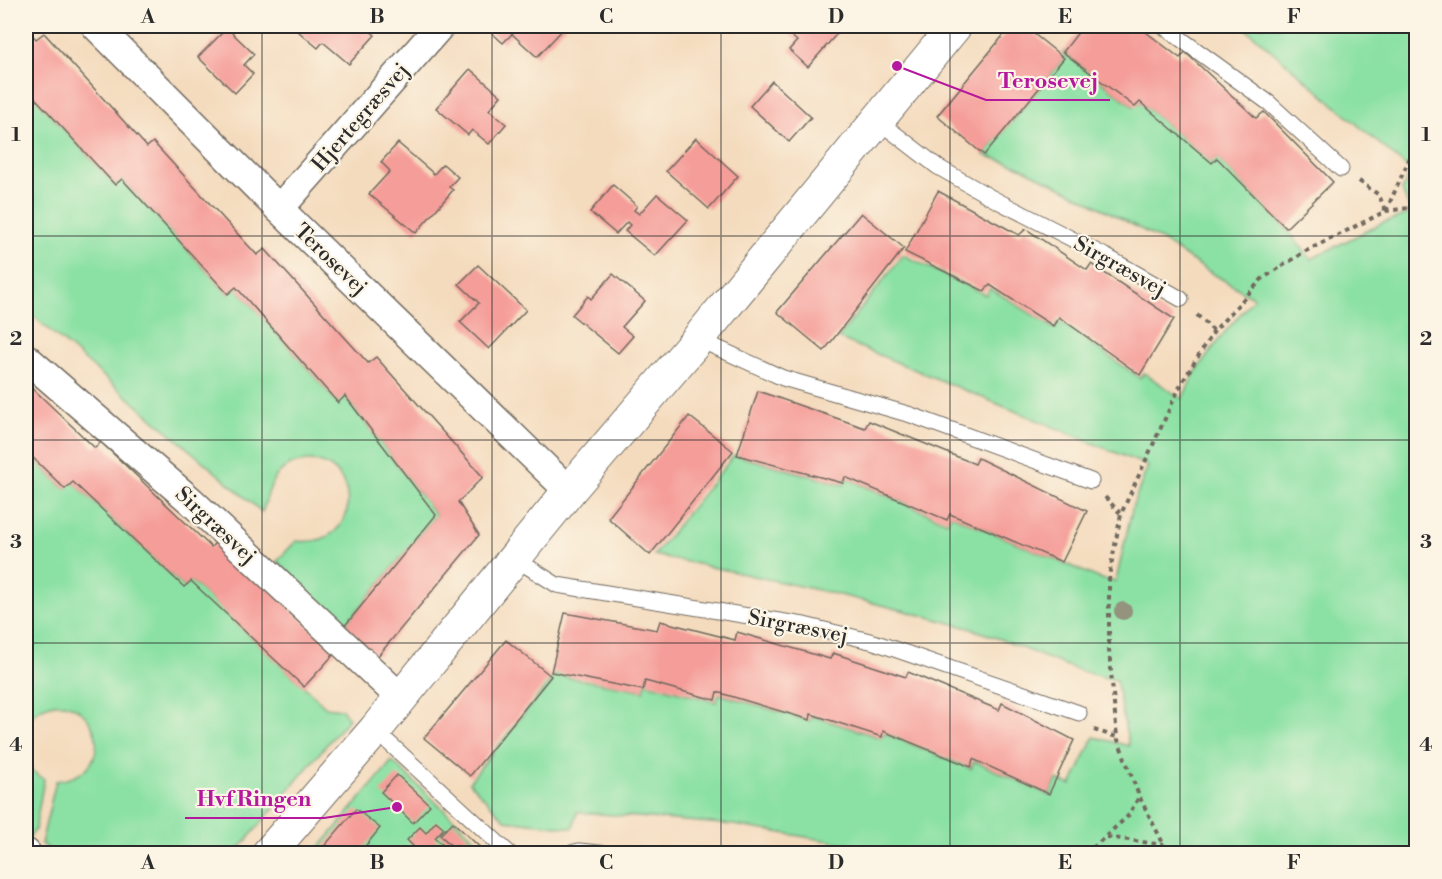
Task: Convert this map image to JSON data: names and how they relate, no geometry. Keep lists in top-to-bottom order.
{
  "streets": {
    "street": ["Hjertegræsvej", "Terosevej", "Sirgræsvej"]
  },
  "crossings": [
    ["Hjertegræsvej", "Terosevej"]
  ],
  "places": ["Terosevej", "Hvf Ringen"],
  "grid": {
    "columns": [
      "A",
      "B",
      "C",
      "D",
      "E",
      "F"
    ],
    "rows": [
      "1",
      "2",
      "3",
      "4"
    ]
  }
}
